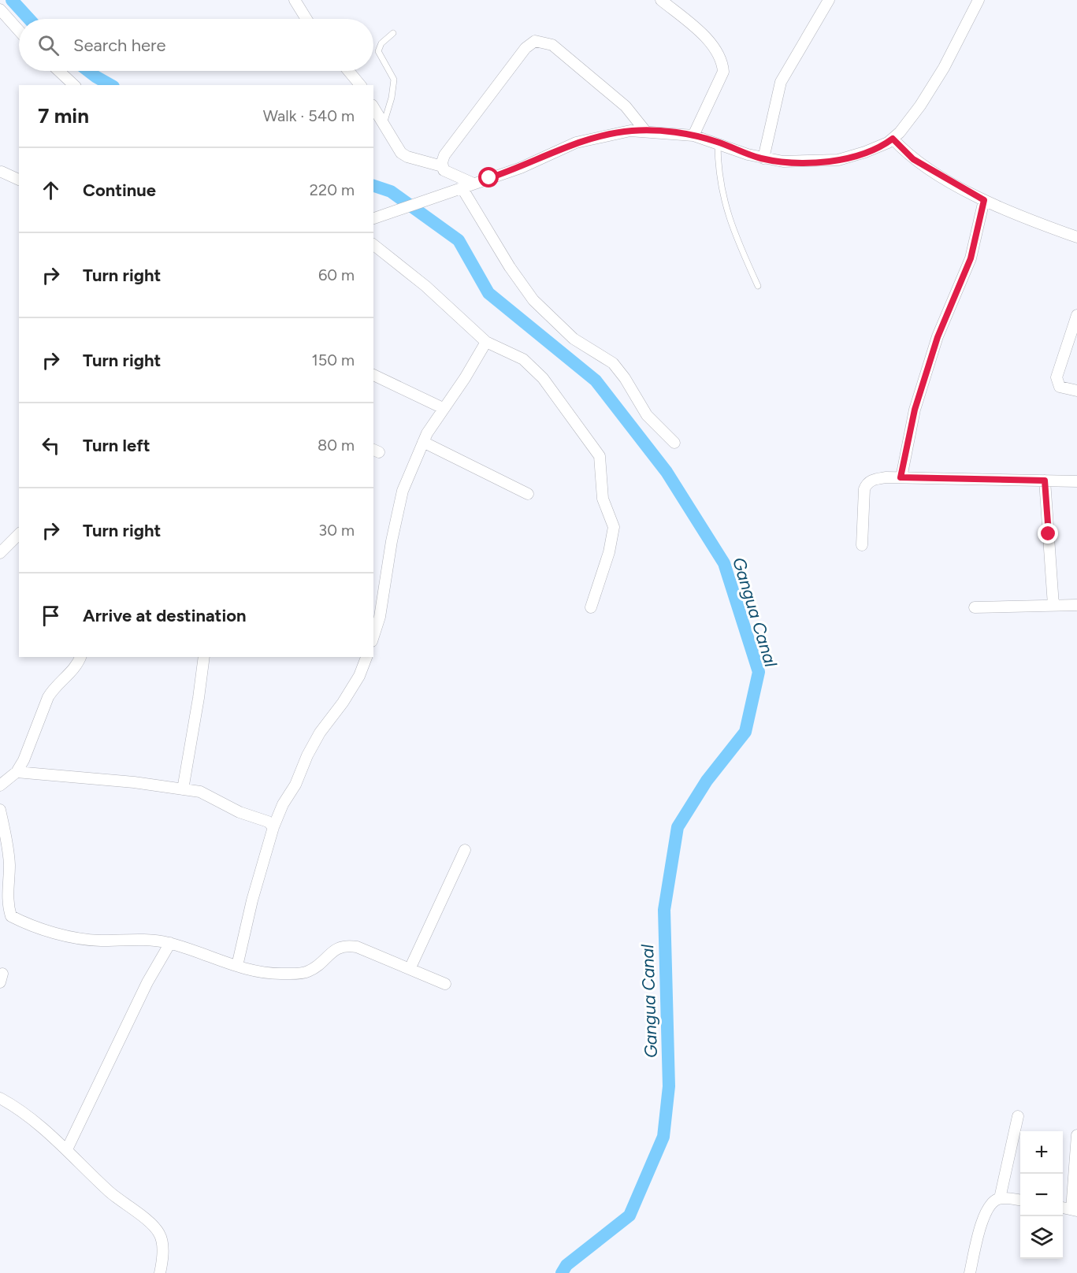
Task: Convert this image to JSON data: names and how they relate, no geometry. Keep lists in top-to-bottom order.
{
  "water": ["Gangua Canal"],
  "page": {
    "search": "Search here",
    "heading": ["7 min", "Walk · 540 m"],
    "list": [
      ["Continue", "220 m"],
      ["Turn right", "60 m"],
      ["Turn right", "150 m"],
      ["Turn left", "80 m"],
      ["Turn right", "30 m"],
      "Arrive at destination"
    ],
    "map_buttons": ["+", "−"]
  }
}
